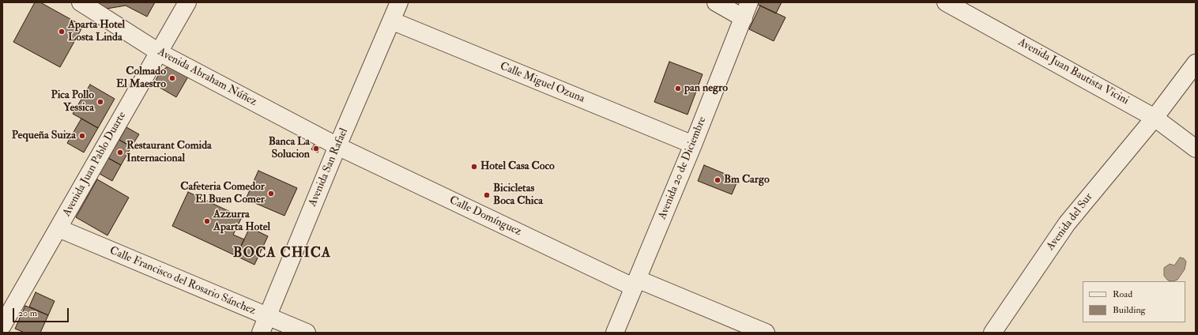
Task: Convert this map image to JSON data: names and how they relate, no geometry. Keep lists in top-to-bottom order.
{
  "streets": {
    "street": [
      "Avenida Juan Bautista Vicini",
      "Avenida Abraham Núñez",
      "Calle Miguel Ozuna",
      "Avenida Juan Pablo Duarte",
      "Avenida San Rafael",
      "Avenida 20 de Diciembre",
      "Calle Domínguez",
      "Avenida del Sur",
      "Calle Francisco del Rosario Sánchez"
    ]
  },
  "crossings": [
    ["Avenida Juan Bautista Vicini", "Avenida del Sur"],
    ["Avenida Abraham Núñez", "Avenida Juan Pablo Duarte"],
    ["Avenida Abraham Núñez", "Avenida San Rafael"],
    ["Avenida Abraham Núñez", "Calle Domínguez"],
    ["Calle Miguel Ozuna", "Avenida San Rafael"],
    ["Calle Miguel Ozuna", "Avenida 20 de Diciembre"],
    ["Avenida Juan Pablo Duarte", "Calle Francisco del Rosario Sánchez"],
    ["Avenida San Rafael", "Calle Domínguez"],
    ["Avenida San Rafael", "Calle Francisco del Rosario Sánchez"],
    ["Avenida 20 de Diciembre", "Calle Domínguez"]
  ],
  "districts": ["BOCA CHICA"],
  "places": [
    "Aparta Hotel Losta Linda",
    "Colmado El Maestro",
    "pan negro",
    "Pica Pollo Yessica",
    "Pequeña Suiza",
    "Banca La Solucion",
    "Restaurant Comida Internacional",
    "Hotel Casa Coco",
    "Bm Cargo",
    "Cafeteria Comedor El Buen Comer",
    "Bicicletas Boca Chica",
    "Azzurra Aparta Hotel"
  ],
  "legend": ["Road", "Building"],
  "scale_bar": "20 m"
}
